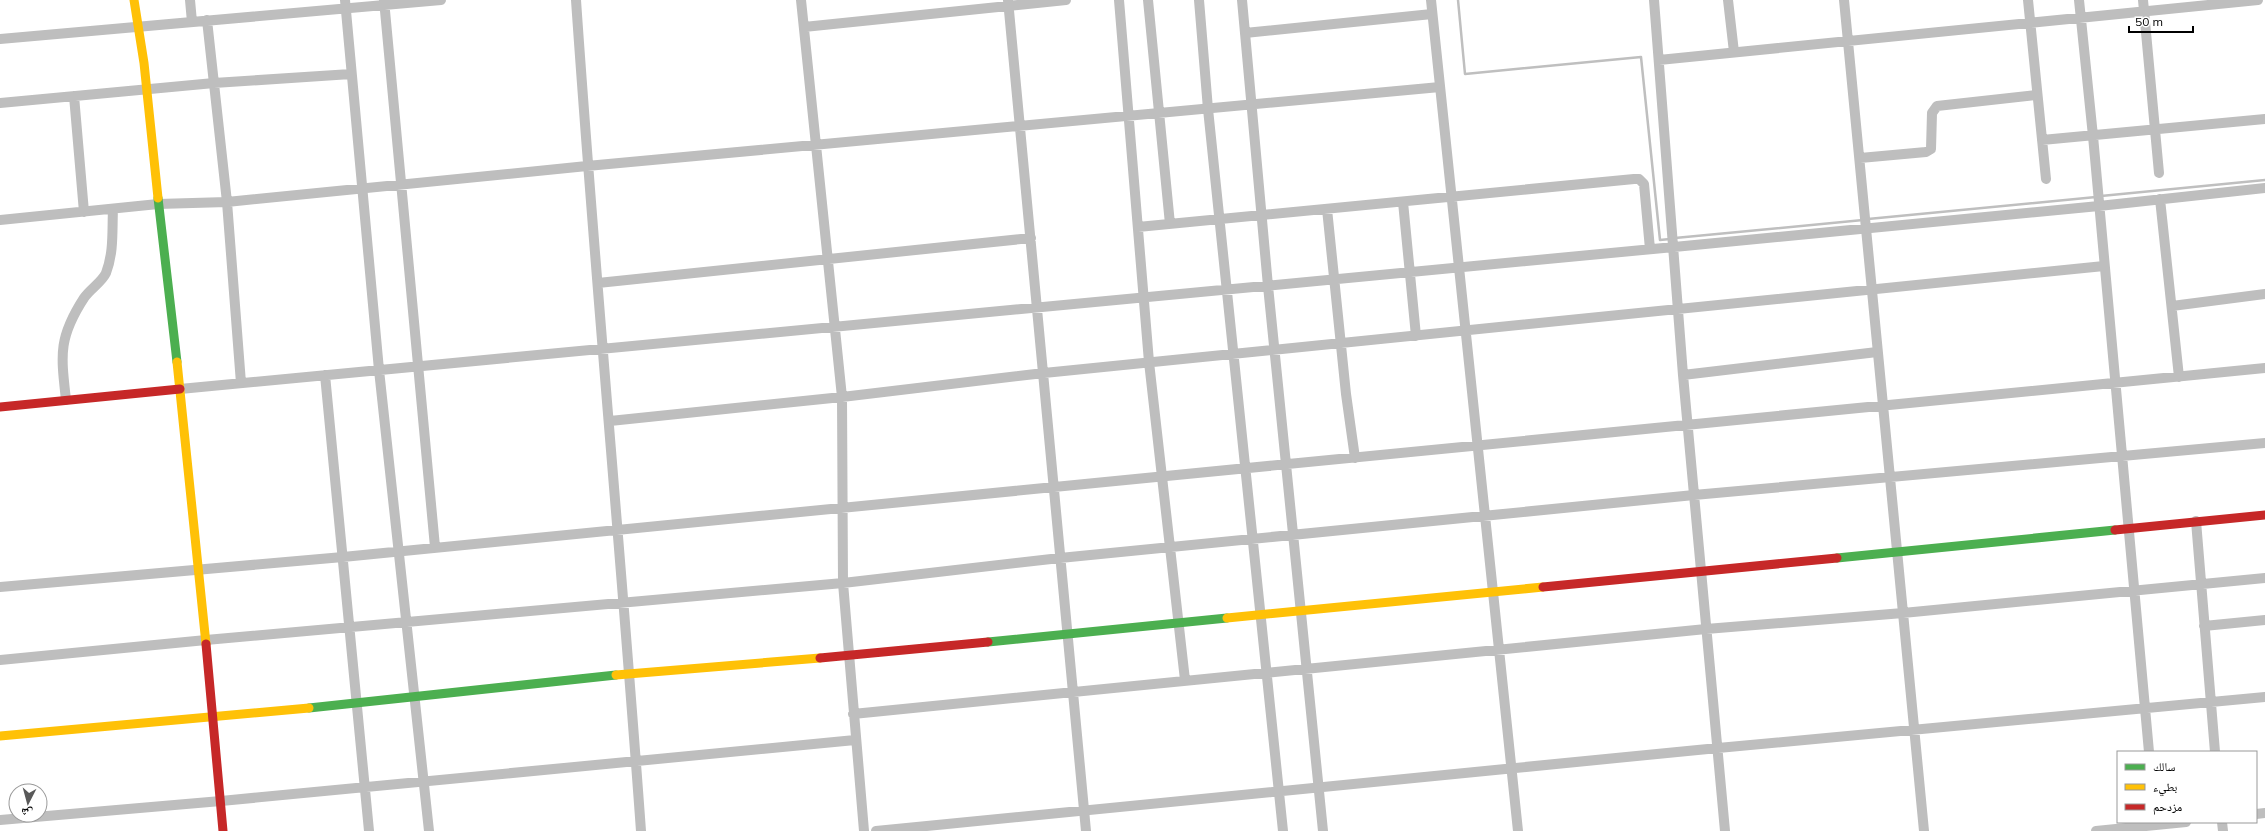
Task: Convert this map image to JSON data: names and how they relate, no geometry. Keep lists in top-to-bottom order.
{
  "legend": ["سالك", "بطيء", "مزدحم"],
  "scale_bar": "50 m",
  "north": "bottom"
}
